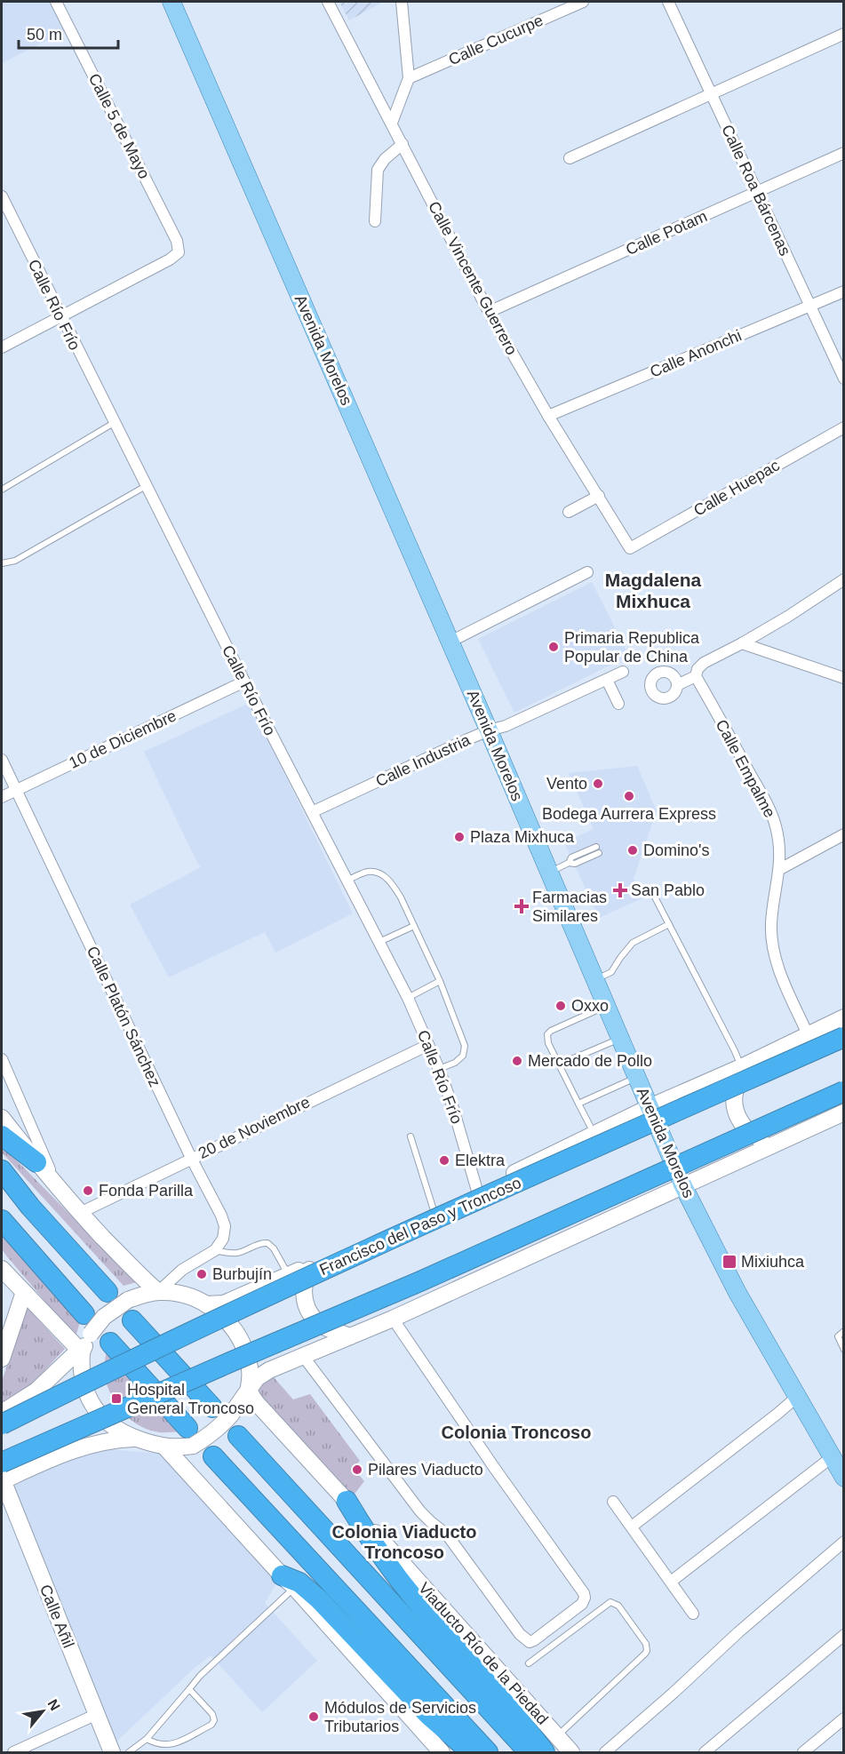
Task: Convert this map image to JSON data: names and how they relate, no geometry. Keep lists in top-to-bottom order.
{
  "streets": {
    "highway": ["Francisco del Paso y Troncoso", "Viaducto Río de la Piedad"],
    "main road": ["Avenida Morelos", "Calle Añil"],
    "street": [
      "Calle Cucurpe",
      "Calle 5 de Mayo",
      "Calle Roa Bárcenas",
      "Calle Potam",
      "Calle Vincente Guerrero",
      "Calle Río Frío",
      "Calle Anonchi",
      "Calle Huepac",
      "10 de Diciembre",
      "Calle Industria",
      "Calle Empalme",
      "Calle Platón Sánchez",
      "20 de Noviembre"
    ]
  },
  "crossings": [
    ["Calle 5 de Mayo", "Calle Río Frío"],
    ["Calle Roa Bárcenas", "Calle Potam"],
    ["Calle Roa Bárcenas", "Calle Anonchi"],
    ["Calle Potam", "Calle Vincente Guerrero"],
    ["Calle Vincente Guerrero", "Calle Anonchi"],
    ["Calle Vincente Guerrero", "Calle Huepac"],
    ["Calle Río Frío", "10 de Diciembre"],
    ["Calle Río Frío", "Calle Industria"],
    ["Calle Río Frío", "20 de Noviembre"],
    ["Calle Río Frío", "Francisco del Paso y Troncoso"],
    ["Avenida Morelos", "Calle Industria"],
    ["Avenida Morelos", "Francisco del Paso y Troncoso"],
    ["10 de Diciembre", "Calle Platón Sánchez"],
    ["Calle Empalme", "Francisco del Paso y Troncoso"],
    ["Calle Platón Sánchez", "20 de Noviembre"],
    ["Francisco del Paso y Troncoso", "Viaducto Río de la Piedad"]
  ],
  "districts": ["Magdalena Mixhuca", "Colonia Troncoso", "Colonia Viaducto Troncoso"],
  "places": {
    "other": [
      "Primaria Republica Popular de China",
      "Vento",
      "Bodega Aurrera Express",
      "Plaza Mixhuca",
      "Domino's",
      "Oxxo",
      "Mercado de Pollo",
      "Elektra",
      "Fonda Parilla",
      "Burbujín",
      "Pilares Viaducto",
      "Módulos de Servicios Tributarios"
    ],
    "health": ["San Pablo", "Farmacias Similares"],
    "transit": ["Mixiuhca", "Hospital General Troncoso"]
  },
  "scale_bar": "50 m",
  "north": "top right"
}
